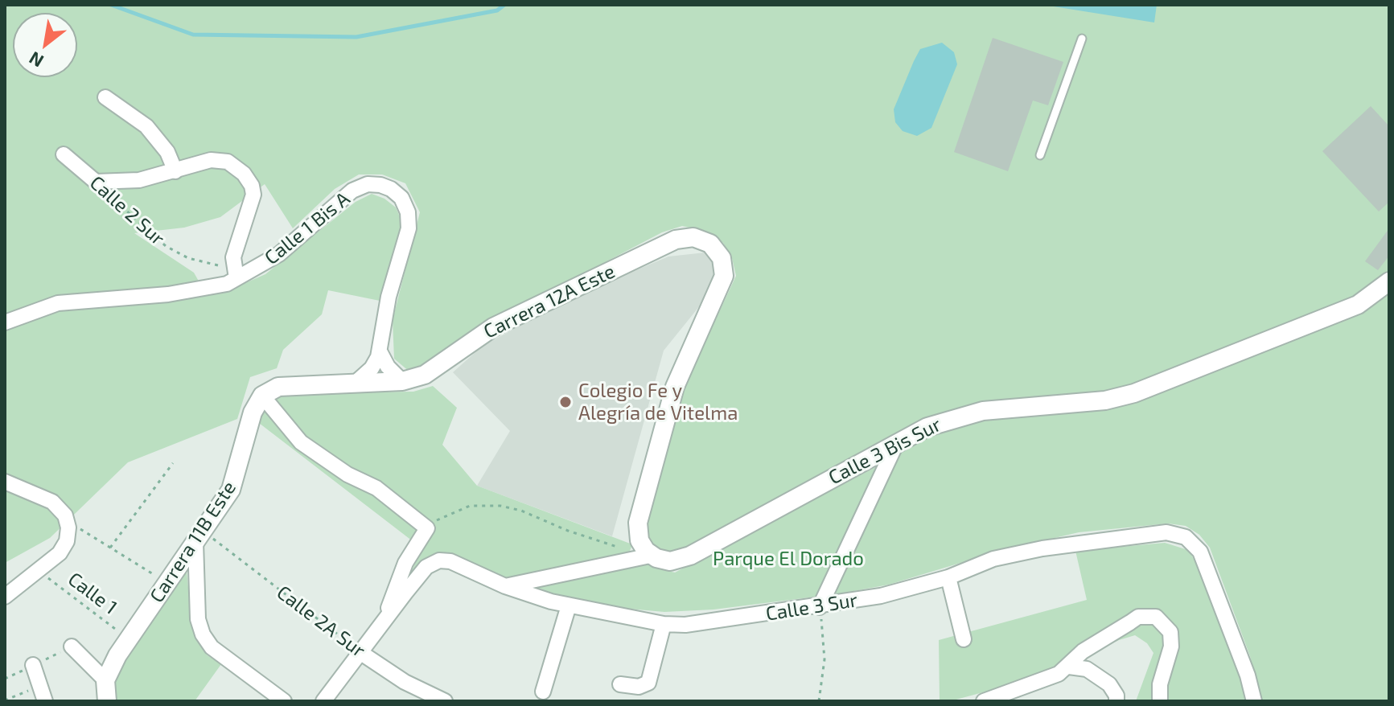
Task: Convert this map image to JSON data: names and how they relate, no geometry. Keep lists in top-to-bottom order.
{
  "streets": {
    "street": [
      "Calle 2 Sur",
      "Calle 1 Bis A",
      "Carrera 12A Este",
      "Calle 3 Bis Sur",
      "Carrera 11B Este",
      "Calle 3 Sur",
      "Calle 2A Sur"
    ],
    "path": ["Calle 1"]
  },
  "crossings": [
    ["Calle 2 Sur", "Calle 1 Bis A"],
    ["Carrera 12A Este", "Calle 3 Bis Sur"],
    ["Carrera 12A Este", "Carrera 11B Este"],
    ["Carrera 11B Este", "Calle 1"],
    ["Carrera 11B Este", "Calle 2A Sur"]
  ],
  "parks": ["Parque El Dorado"],
  "places": ["Colegio Fe y Alegría de Vitelma"],
  "north": "bottom left"
}
